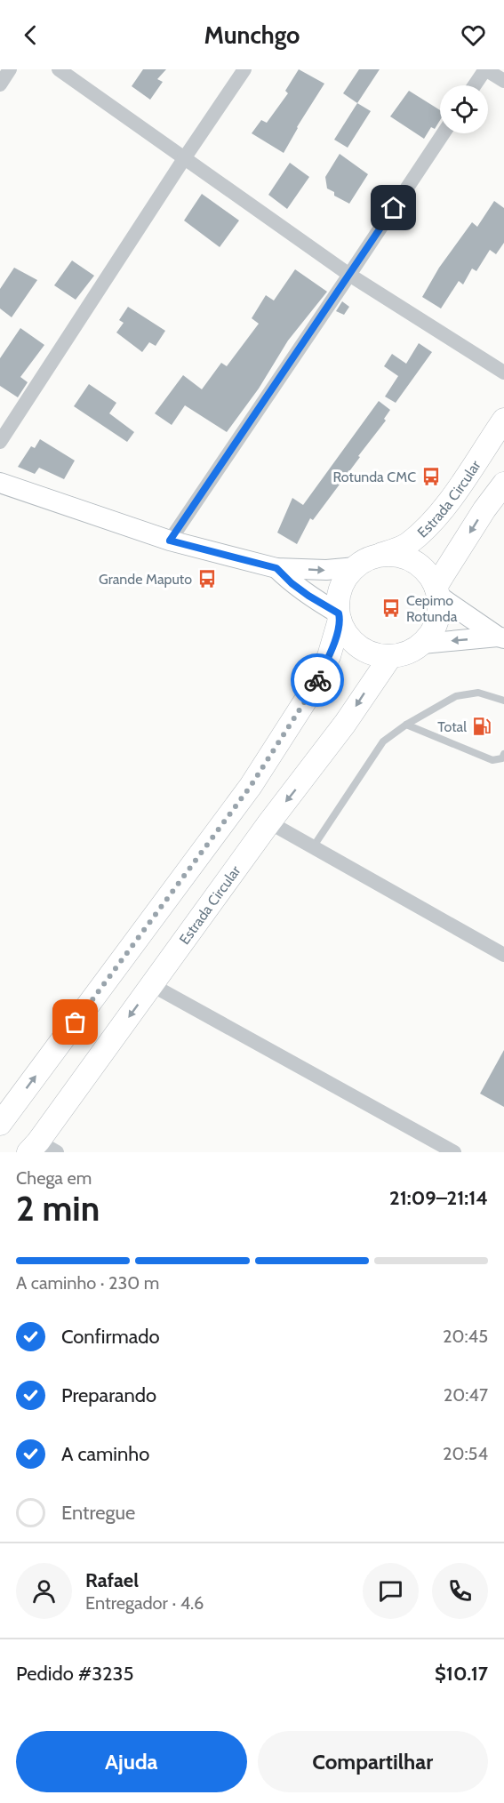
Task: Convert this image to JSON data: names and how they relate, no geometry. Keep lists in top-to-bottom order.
{
  "streets": {
    "main road": ["Estrada Circular"]
  },
  "places": {
    "bus stop": ["Rotunda CMC", "Grande Maputo", "Cepimo Rotunda"],
    "fuel station": ["Total"]
  },
  "page": {
    "header": "Munchgo",
    "heading": ["2 min", "Chega em", "21:09–21:14"],
    "panel": [
      "Rafael",
      "Entregador · 4.6",
      "Pedido #3235",
      "$10.17"
    ],
    "bar": "A caminho · 230 m",
    "list": [
      ["Confirmado", "20:45"],
      ["Preparando", "20:47"],
      ["A caminho", "20:54"],
      "Entregue"
    ],
    "buttons": ["Ajuda", "Compartilhar"]
  }
}
